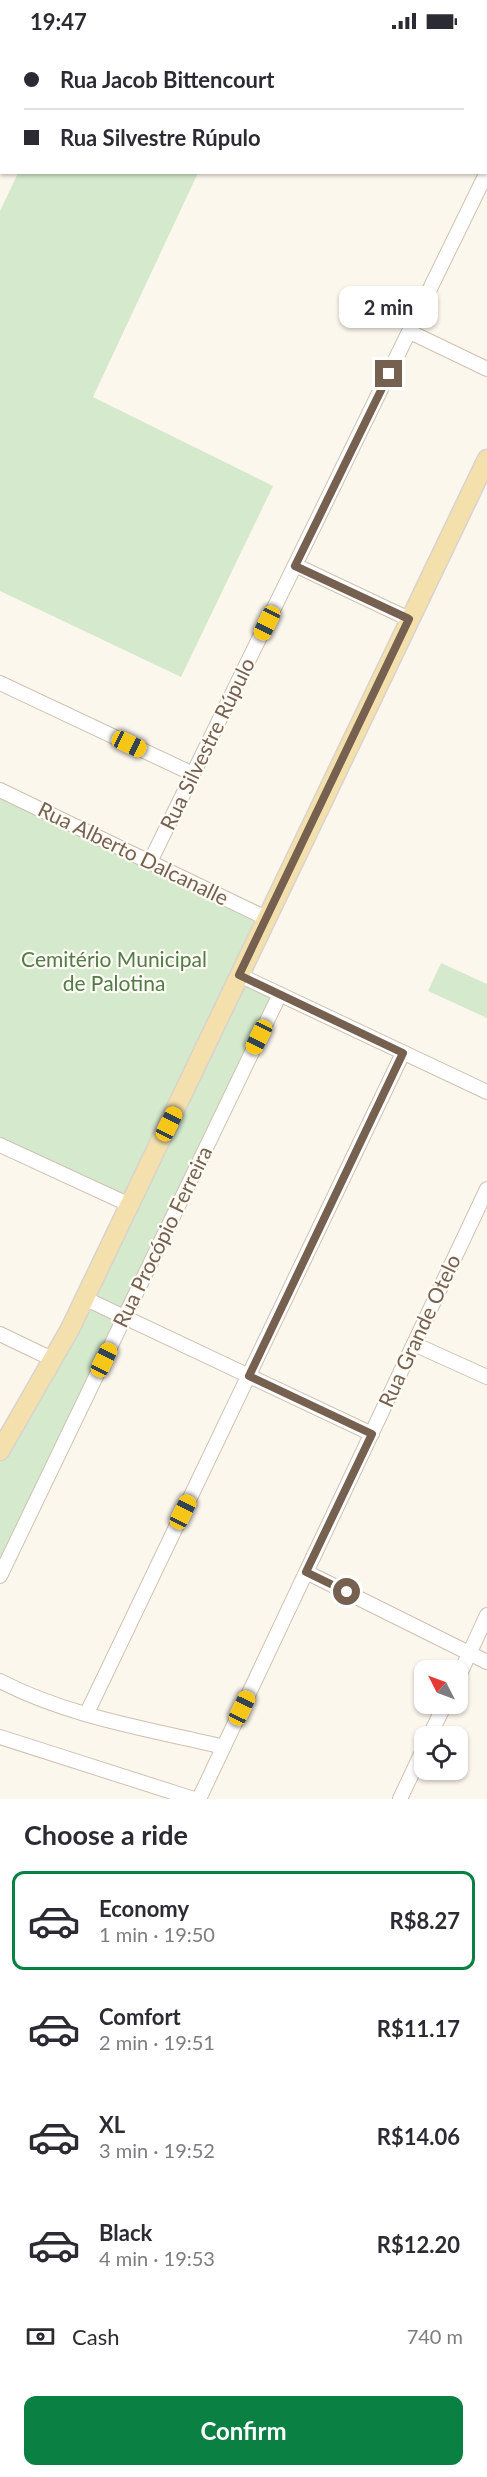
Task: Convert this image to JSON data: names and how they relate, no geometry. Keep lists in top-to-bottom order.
{
  "streets": {
    "street": [
      "Rua Silvestre Rúpulo",
      "Rua Alberto Dalcanalle",
      "Rua Procópio Ferreira",
      "Rua Grande Otelo"
    ]
  },
  "crossings": [
    ["Rua Silvestre Rúpulo", "Rua Alberto Dalcanalle"]
  ],
  "parks": ["Cemitério Municipal de Palotina"],
  "north": "top left",
  "page": {
    "status": "19:47",
    "banner": ["Rua Jacob Bittencourt", "Rua Silvestre Rúpulo"],
    "bubble": "2 min",
    "heading": "Choose a ride",
    "list": [
      {
        "name": "Economy",
        "note": "1 min · 19:50",
        "value": "R$8.27"
      },
      {
        "name": "Comfort",
        "note": "2 min · 19:51",
        "value": "R$11.17"
      },
      {
        "name": "XL",
        "note": "3 min · 19:52",
        "value": "R$14.06"
      },
      {
        "name": "Black",
        "note": "4 min · 19:53",
        "value": "R$12.20"
      }
    ],
    "pay": ["Cash", "740 m"],
    "buttons": "Confirm"
  }
}
